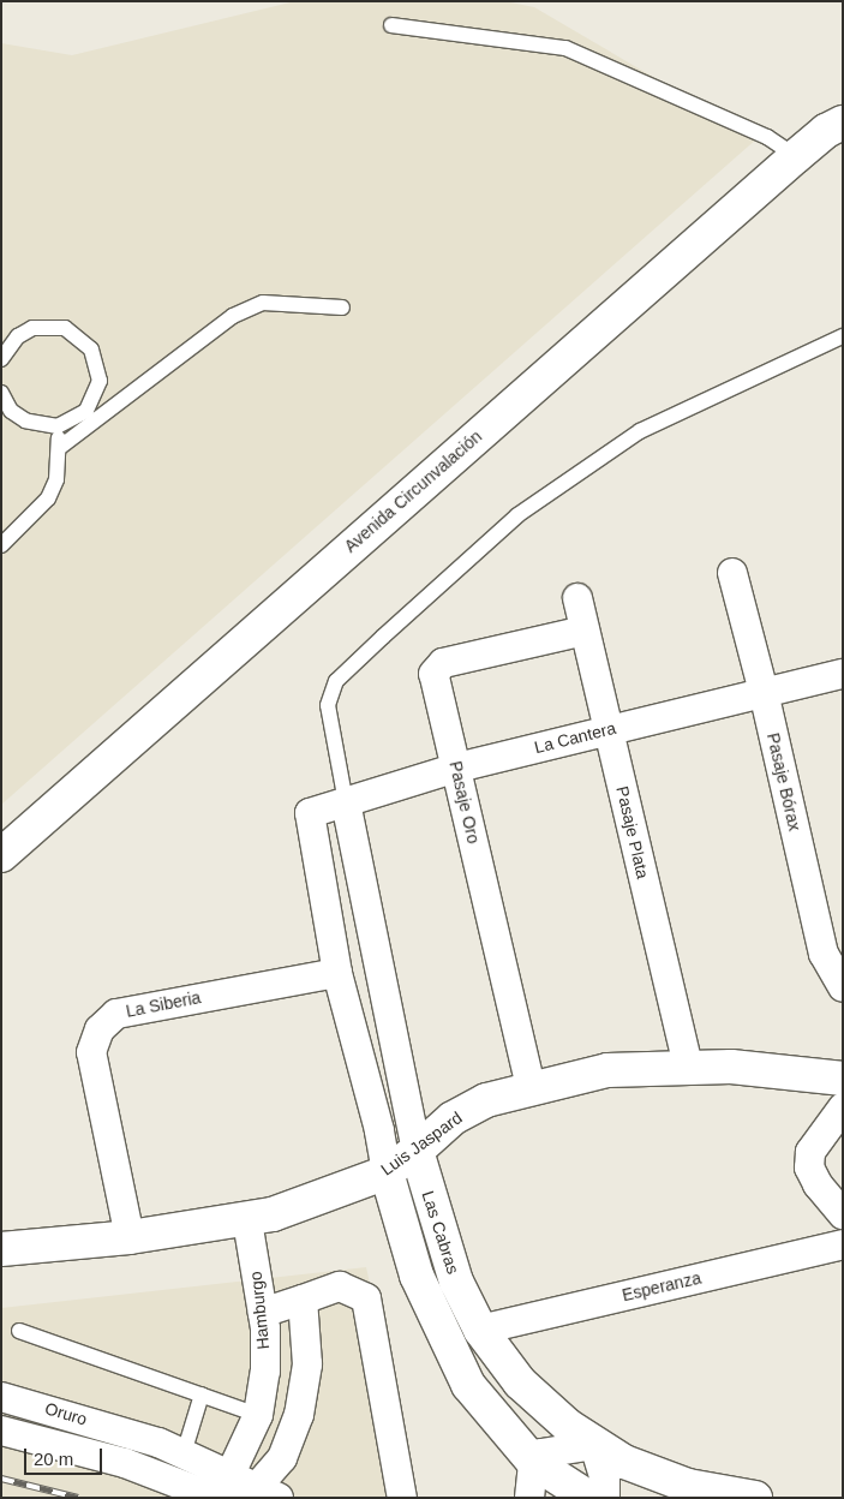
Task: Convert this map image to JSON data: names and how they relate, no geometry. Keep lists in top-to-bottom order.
{
  "streets": {
    "main road": ["Avenida Circunvalación", "Luis Jaspard", "Las Cabras"],
    "street": [
      "La Cantera",
      "Pasaje Bórax",
      "Pasaje Oro",
      "Pasaje Plata",
      "La Siberia",
      "Esperanza",
      "Hamburgo",
      "Oruro"
    ]
  },
  "crossings": [
    ["La Cantera", "Pasaje Bórax"],
    ["La Cantera", "Pasaje Oro"],
    ["La Cantera", "Pasaje Plata"],
    ["La Cantera", "Las Cabras"],
    ["Pasaje Oro", "Pasaje Plata"],
    ["Pasaje Oro", "Luis Jaspard"],
    ["Pasaje Plata", "Luis Jaspard"],
    ["La Siberia", "Luis Jaspard"],
    ["La Siberia", "Las Cabras"],
    ["Luis Jaspard", "Las Cabras"],
    ["Luis Jaspard", "Hamburgo"],
    ["Las Cabras", "Esperanza"],
    ["Hamburgo", "Oruro"]
  ],
  "scale_bar": "20 m"
}
